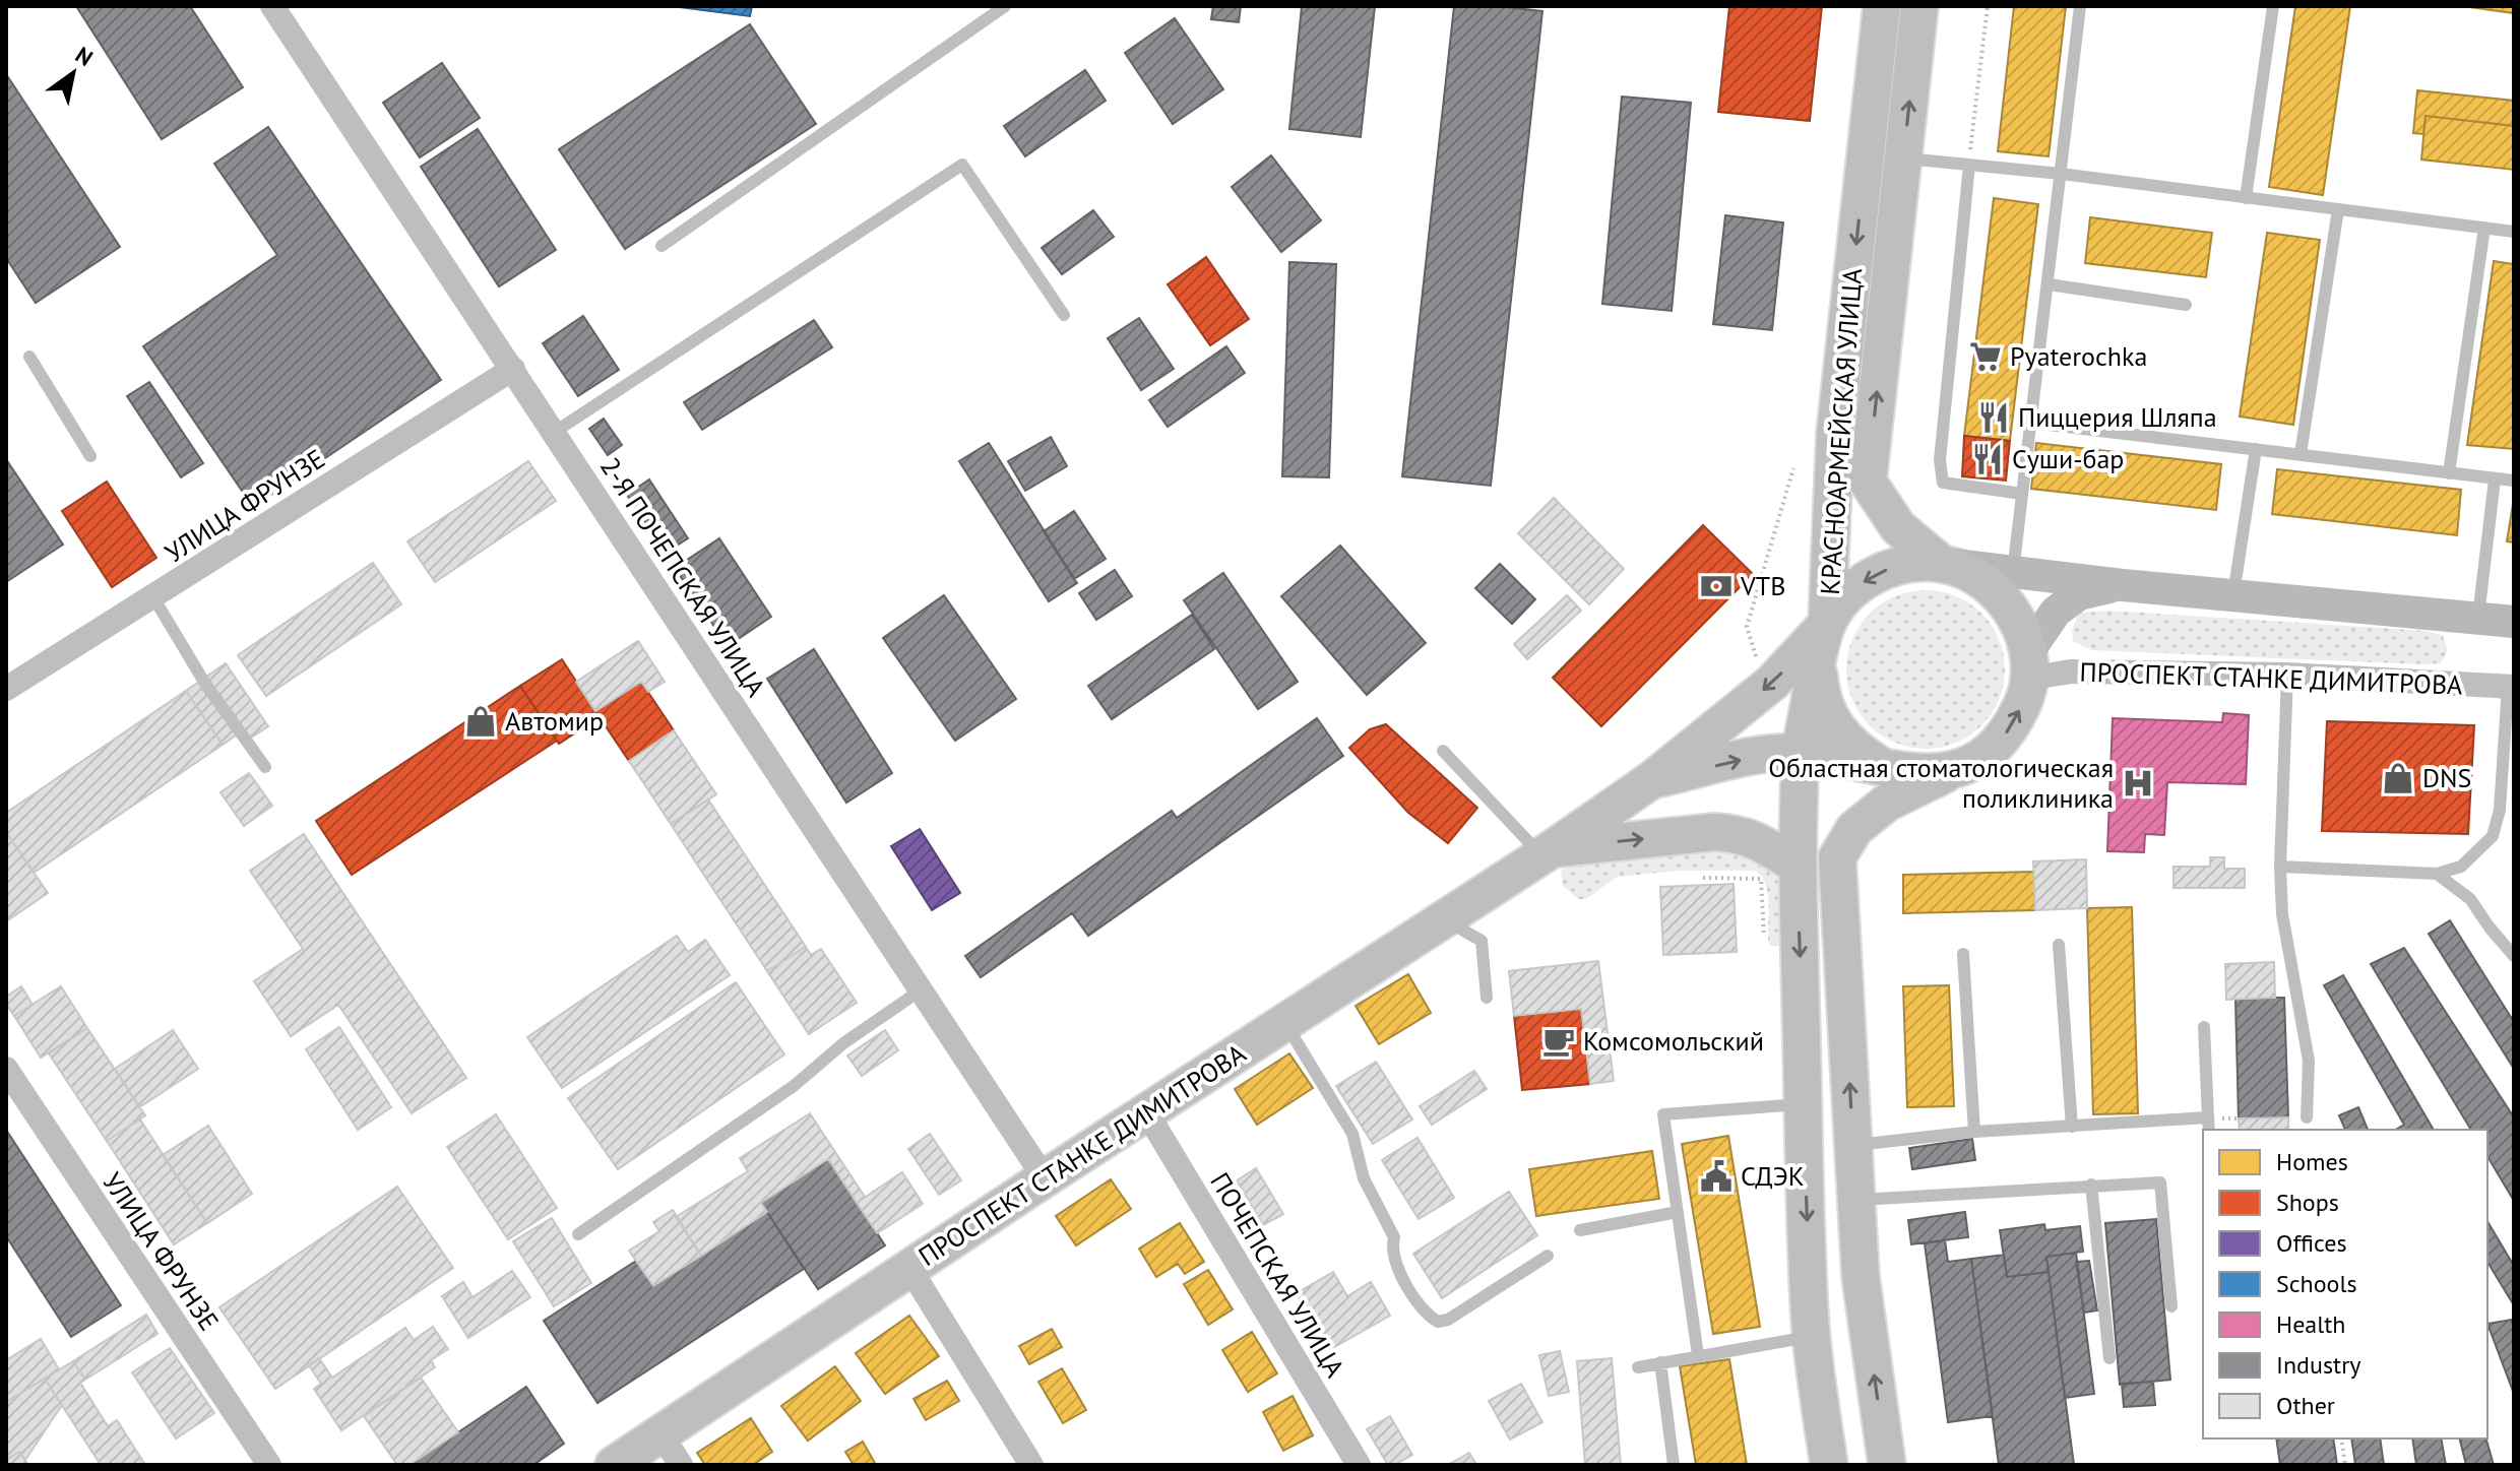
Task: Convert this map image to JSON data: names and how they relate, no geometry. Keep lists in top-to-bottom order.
{
  "streets": {
    "main road": ["КРАСНОАРМЕЙСКАЯ УЛИЦА", "ПРОСПЕКТ СТАНКЕ ДИМИТРОВА"],
    "street": ["УЛИЦА ФРУНЗЕ", "2-Я ПОЧЕПСКАЯ УЛИЦА", "ПОЧЕПСКАЯ УЛИЦА"]
  },
  "crossings": [
    ["КРАСНОАРМЕЙСКАЯ УЛИЦА", "ПРОСПЕКТ СТАНКЕ ДИМИТРОВА"],
    ["УЛИЦА ФРУНЗЕ", "2-Я ПОЧЕПСКАЯ УЛИЦА"],
    ["2-Я ПОЧЕПСКАЯ УЛИЦА", "ПРОСПЕКТ СТАНКЕ ДИМИТРОВА"],
    ["ПРОСПЕКТ СТАНКЕ ДИМИТРОВА", "ПОЧЕПСКАЯ УЛИЦА"]
  ],
  "places": {
    "supermarket": ["Pyaterochka"],
    "restaurant": ["Пиццерия Шляпа", "Суши-бар"],
    "bank": ["VTB"],
    "shop": ["Автомир", "DNS"],
    "hospital": ["Областная стоматологическая поликлиника"],
    "cafe": ["Комсомольский"],
    "public building": ["СДЭК"]
  },
  "legend": [
    "Homes",
    "Shops",
    "Offices",
    "Schools",
    "Health",
    "Industry",
    "Other"
  ],
  "north": "top right"
}
